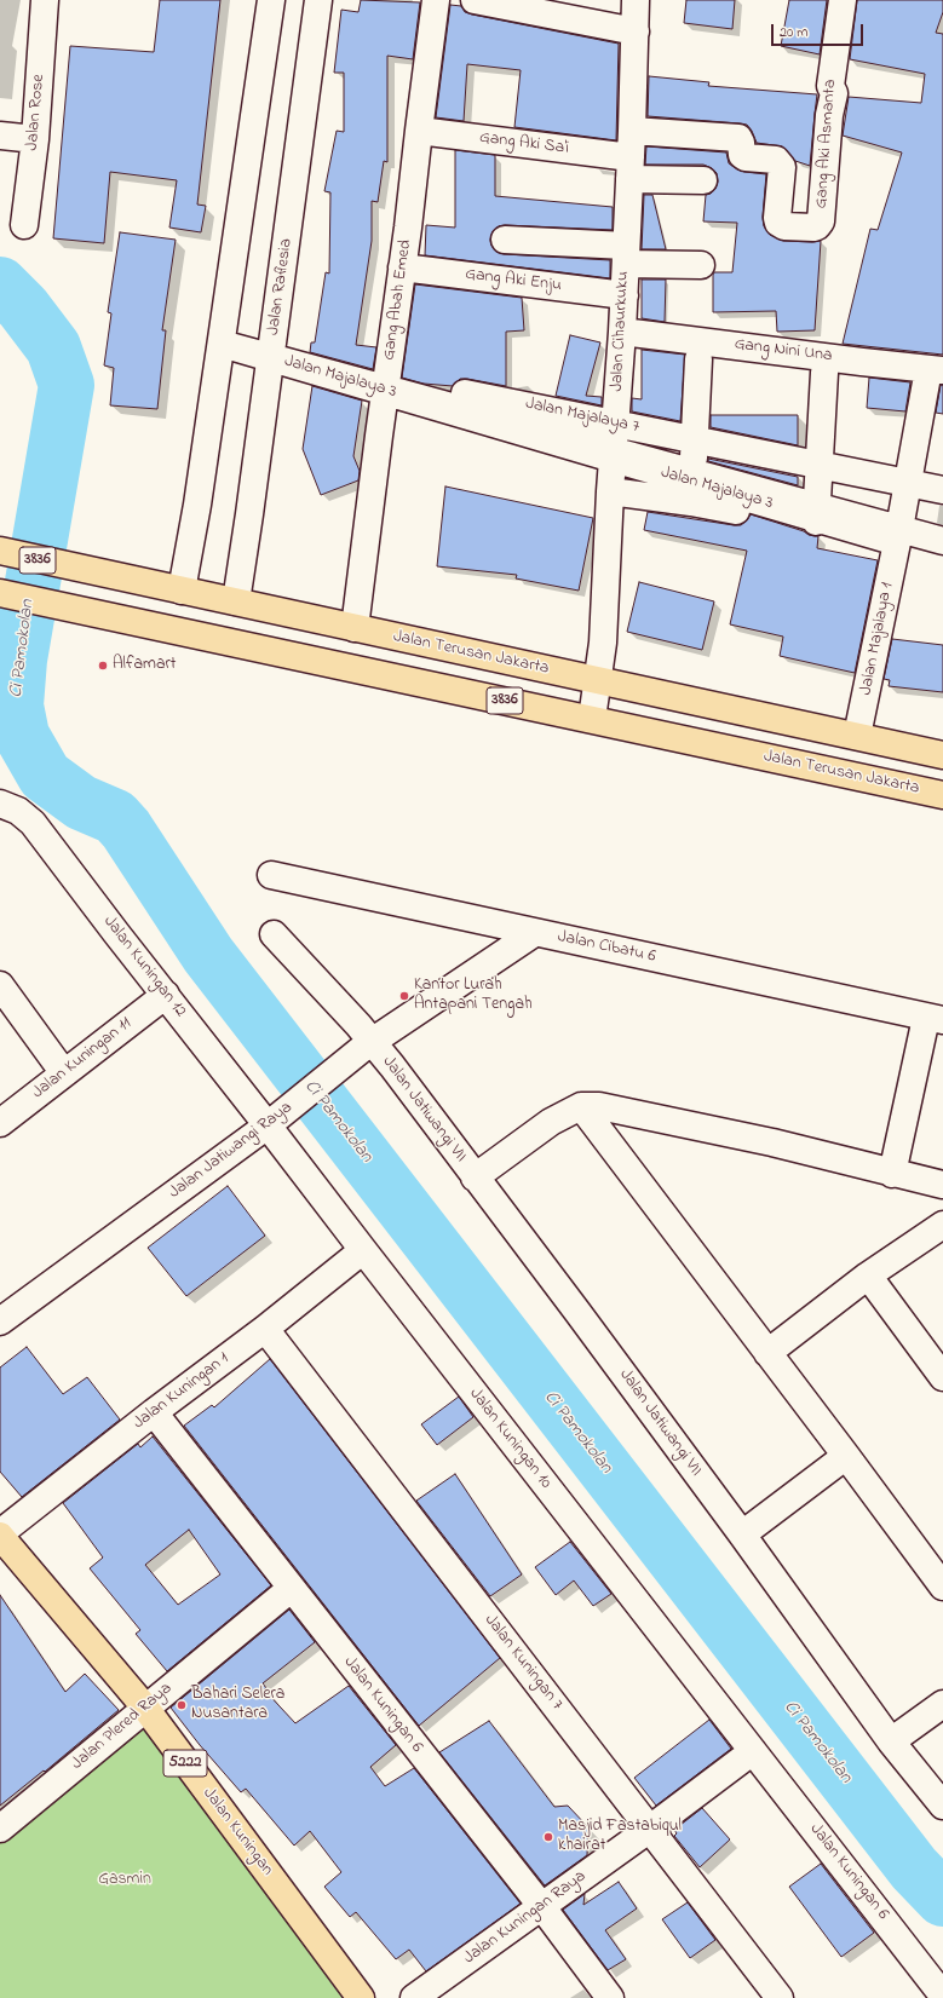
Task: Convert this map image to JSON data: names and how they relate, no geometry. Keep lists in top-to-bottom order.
{
  "streets": {
    "main road": [
      "3836",
      "Jalan Terusan Jakarta",
      "5222",
      "Jalan Kuningan"
    ],
    "street": [
      "Jalan Rose",
      "Gang Aki Sa'i",
      "Gang Aki Asmanta",
      "Gang Aki Enju",
      "Jalan Raflesia",
      "Gang Abah Emed",
      "Jalan Cihaurkuku",
      "Gang Nini Una",
      "Jalan Majalaya 3",
      "Jalan Majalaya 7",
      "Jalan Majalaya 1",
      "Jalan Cibatu 6",
      "Jalan Kuningan 12",
      "Jalan Kuningan 11",
      "Jalan Jatiwangi VII",
      "Jalan Jatiwangi Raya",
      "Jalan Kuningan 1",
      "Jalan Kuningan 10",
      "Jalan Kuningan 7",
      "Jalan Kuningan 6",
      "Jalan Plered Raya",
      "Jalan Kuningan Raya"
    ]
  },
  "crossings": [
    ["Gang Aki Sa'i", "Gang Abah Emed"],
    ["Gang Aki Sa'i", "Jalan Cihaurkuku"],
    ["Gang Aki Asmanta", "Jalan Cihaurkuku"],
    ["Gang Aki Enju", "Gang Abah Emed"],
    ["Gang Aki Enju", "Jalan Cihaurkuku"],
    ["Jalan Raflesia", "Jalan Terusan Jakarta"],
    ["Gang Abah Emed", "Jalan Terusan Jakarta"],
    ["Jalan Cihaurkuku", "Gang Nini Una"],
    ["Jalan Cihaurkuku", "Jalan Majalaya 3"],
    ["Jalan Cihaurkuku", "Jalan Terusan Jakarta"],
    ["Gang Nini Una", "Jalan Majalaya 1"],
    ["Jalan Majalaya 3", "Jalan Majalaya 7"],
    ["Jalan Majalaya 3", "Jalan Majalaya 1"],
    ["Jalan Majalaya 1", "Jalan Terusan Jakarta"],
    ["Jalan Cibatu 6", "Jalan Jatiwangi Raya"],
    ["Jalan Kuningan 12", "Jalan Kuningan 11"],
    ["Jalan Kuningan 12", "Jalan Jatiwangi Raya"],
    ["Jalan Kuningan 12", "Jalan Kuningan 10"],
    ["Jalan Jatiwangi VII", "Jalan Jatiwangi Raya"],
    ["Jalan Jatiwangi Raya", "Jalan Kuningan 10"],
    ["Jalan Kuningan 1", "Jalan Kuningan 10"],
    ["Jalan Kuningan 1", "Jalan Kuningan 7"],
    ["Jalan Kuningan 1", "Jalan Kuningan 6"],
    ["Jalan Kuningan 1", "Jalan Kuningan"],
    ["Jalan Kuningan 10", "Jalan Kuningan 6"],
    ["Jalan Kuningan 10", "Jalan Kuningan Raya"],
    ["Jalan Kuningan 7", "Jalan Kuningan Raya"],
    ["Jalan Kuningan 6", "Jalan Plered Raya"],
    ["Jalan Kuningan 6", "Jalan Kuningan Raya"],
    ["Jalan Plered Raya", "Jalan Kuningan"]
  ],
  "water": ["Ci Pamokolan"],
  "parks": ["Gasmin"],
  "places": [
    "Alfamart",
    "Kantor Lurah Antapani Tengah",
    "Bahari Selera Nusantara",
    "Masjid Fastabiqul khairat"
  ],
  "scale_bar": "20 m"
}
